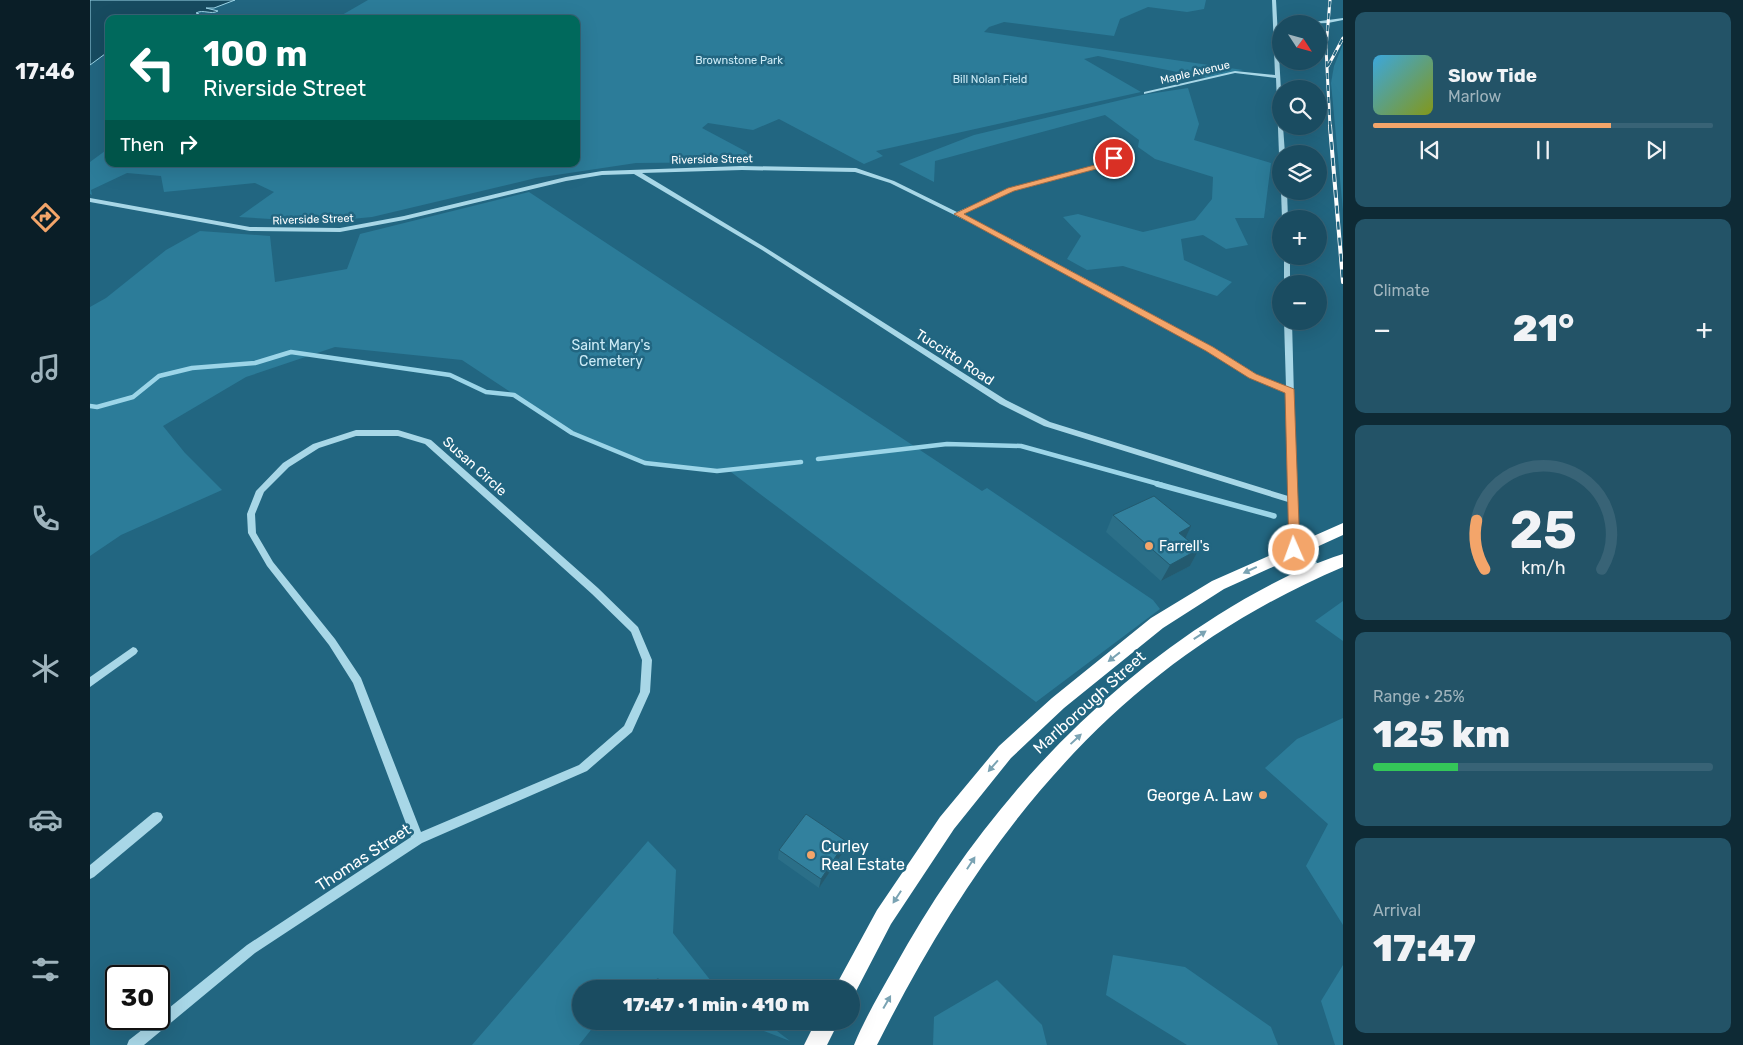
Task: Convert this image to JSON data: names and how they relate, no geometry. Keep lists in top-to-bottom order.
{
  "streets": {
    "highway": ["Marlborough Street"],
    "street": [
      "Maple Avenue",
      "Riverside Street",
      "Tuccitto Road",
      "Susan Circle",
      "Thomas Street"
    ]
  },
  "crossings": [
    ["Riverside Street", "Tuccitto Road"],
    ["Susan Circle", "Thomas Street"]
  ],
  "parks": ["Brownstone Park", "Bill Nolan Field", "Saint Mary's Cemetery"],
  "places": ["Farrell's", "George A. Law", "Curley Real Estate"],
  "north": "bottom right",
  "page": {
    "tabs": "17:46",
    "map_buttons": ["+", "−"],
    "turn": ["100 m", "Riverside Street"],
    "song": ["Slow Tide", "Marlow"],
    "then": "Then",
    "tile": [
      "Climate",
      ["Range · 25%", "125 km"],
      ["Arrival", "17:47"]
    ],
    "heat": ["−", "21°", "+"],
    "limit": "30",
    "trip": "17:47 · 1 min · 410 m",
    "gauge": ["25", "km/h"]
  }
}
